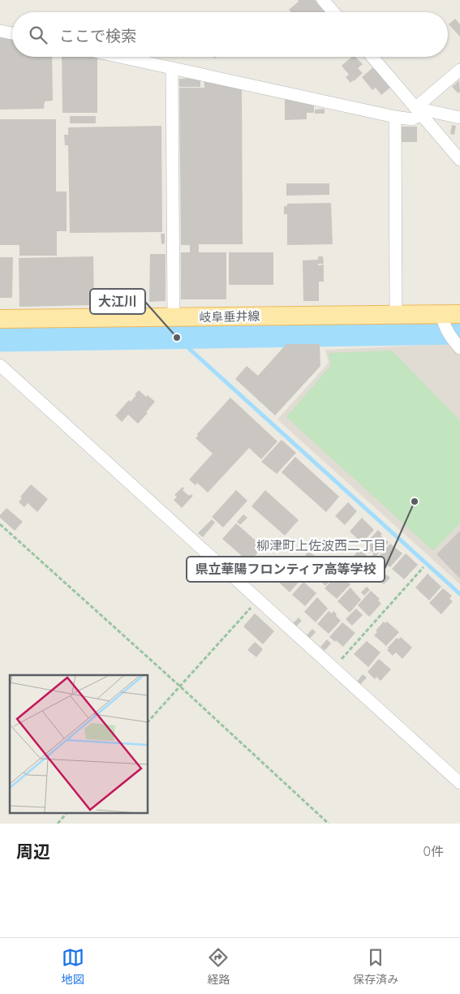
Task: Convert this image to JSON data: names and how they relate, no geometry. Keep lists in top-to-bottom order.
{
  "streets": {
    "main road": ["岐阜垂井線"]
  },
  "districts": ["柳津町上佐波西二丁目"],
  "places": ["大江川", "県立華陽フロンティア高等学校"],
  "page": {
    "search": "ここで検索",
    "heading": ["周辺", "0件"],
    "nav": ["地図", "経路", "保存済み"]
  }
}
